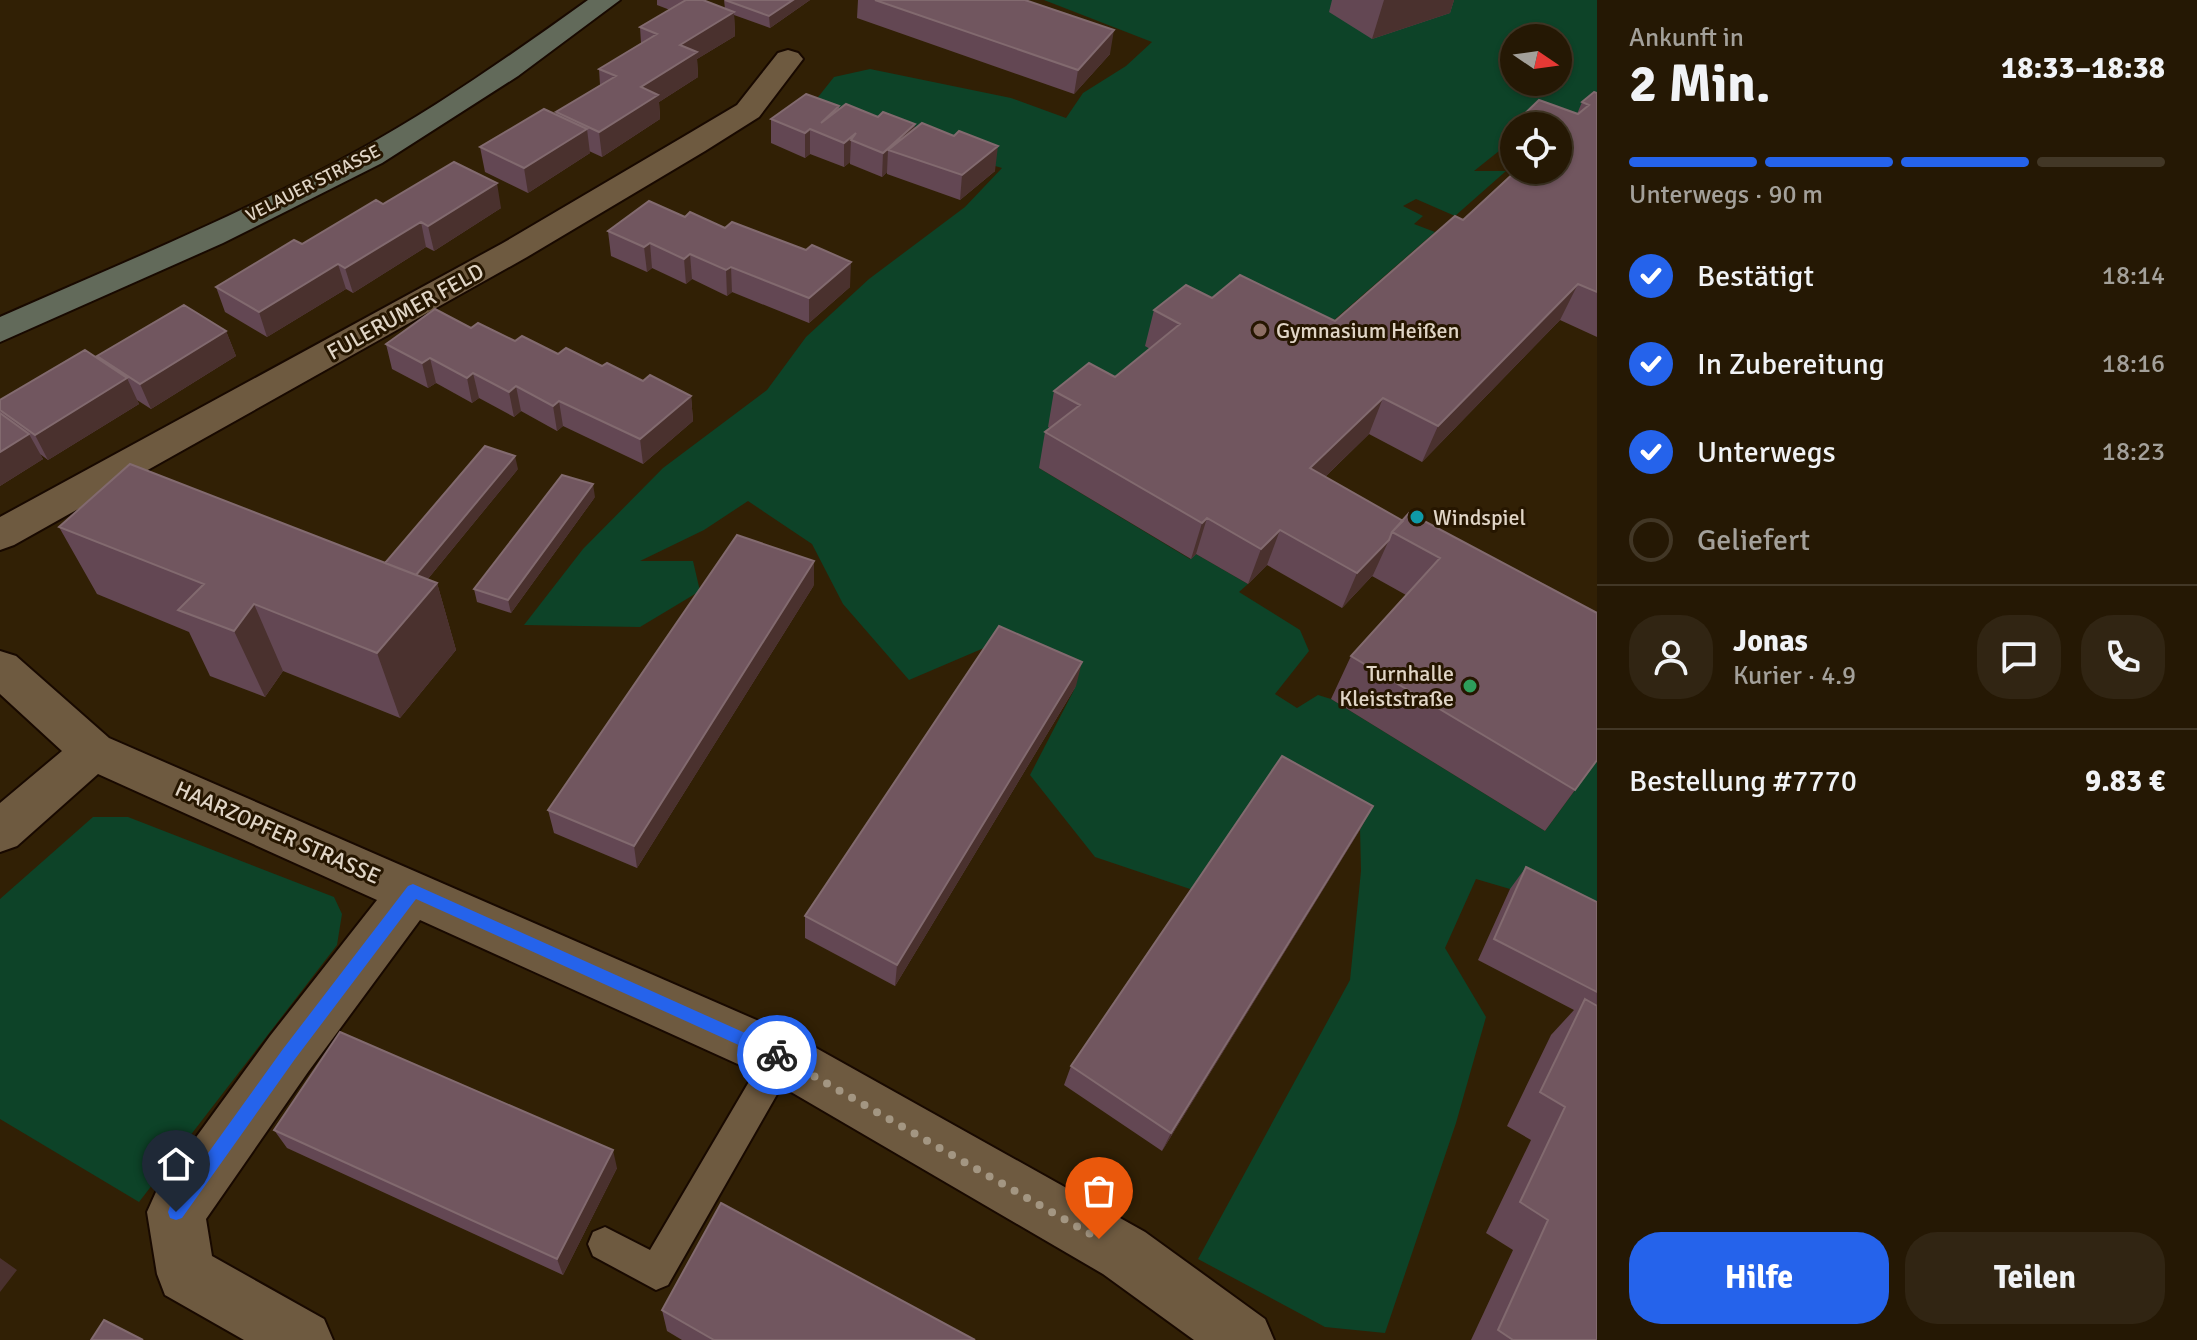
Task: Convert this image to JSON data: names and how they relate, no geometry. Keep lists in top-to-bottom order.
{
  "streets": {
    "main road": ["VELAUER STRASSE"],
    "street": ["FULERUMER FELD", "HAARZOPFER STRASSE"]
  },
  "places": ["Gymnasium Heißen", "Windspiel", "Turnhalle Kleiststraße"],
  "north": "right",
  "page": {
    "heading": ["2 Min.", "Ankunft in", "18:33–18:38"],
    "panel": [
      "Jonas",
      "Kurier · 4.9",
      "Bestellung #7770",
      "9.83 €"
    ],
    "bar": "Unterwegs · 90 m",
    "list": [
      ["Bestätigt", "18:14"],
      ["In Zubereitung", "18:16"],
      ["Unterwegs", "18:23"],
      "Geliefert"
    ],
    "buttons": ["Hilfe", "Teilen"]
  }
}
